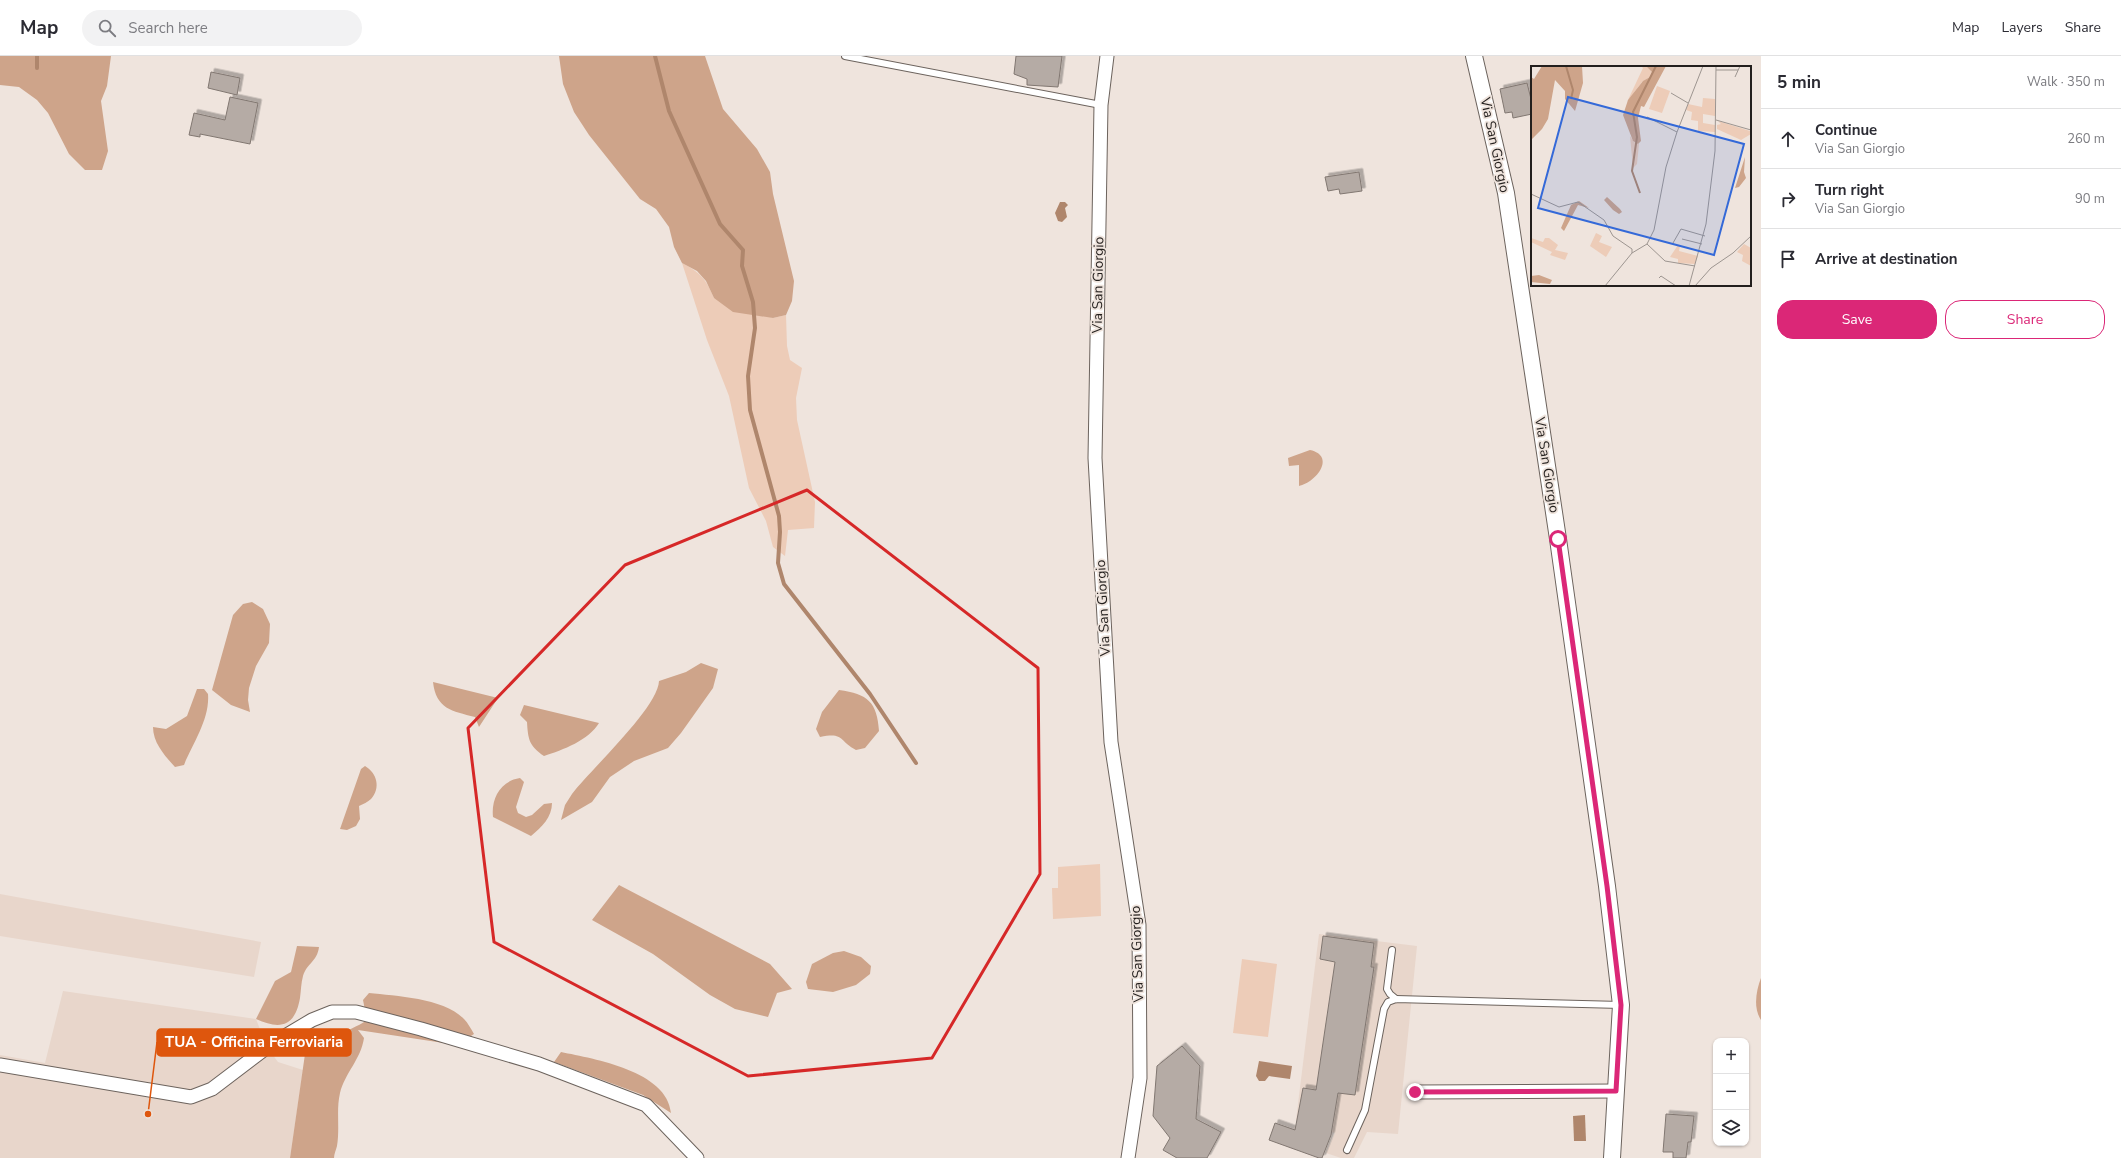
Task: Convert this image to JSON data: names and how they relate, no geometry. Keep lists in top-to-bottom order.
{
  "streets": {
    "street": ["Via San Giorgio"]
  },
  "places": ["TUA - Officina Ferroviaria"],
  "page": {
    "header": "Map",
    "search": "Search here",
    "nav": ["Map", "Layers", "Share"],
    "heading": ["5 min", "Walk · 350 m"],
    "list": [
      ["Continue", "Via San Giorgio", "260 m"],
      ["Turn right", "Via San Giorgio", "90 m"],
      "Arrive at destination"
    ],
    "buttons": ["Save", "Share"],
    "map_buttons": ["+", "−"]
  }
}
